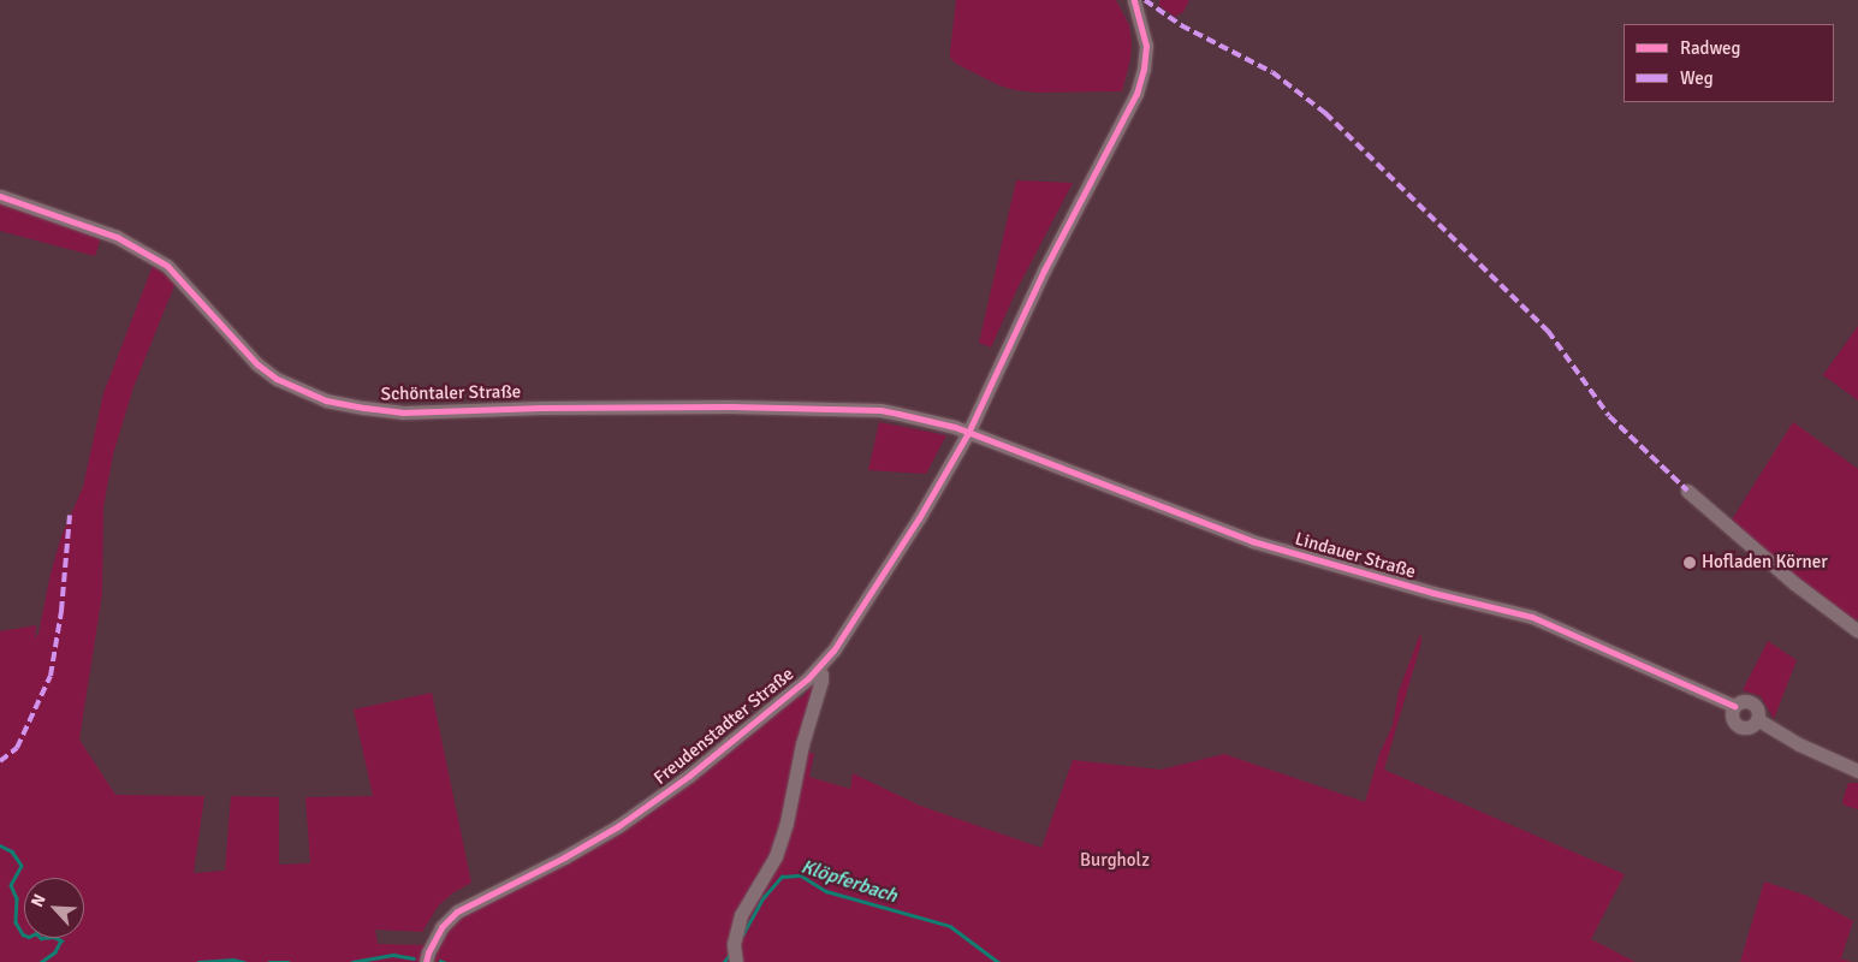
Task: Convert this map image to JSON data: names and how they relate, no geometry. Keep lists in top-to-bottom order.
{
  "streets": {
    "street": ["Schöntaler Straße", "Lindauer Straße", "Freudenstadter Straße"]
  },
  "crossings": [
    ["Schöntaler Straße", "Lindauer Straße"],
    ["Schöntaler Straße", "Freudenstadter Straße"],
    ["Lindauer Straße", "Freudenstadter Straße"]
  ],
  "water": ["Klöpferbach"],
  "parks": ["Burgholz"],
  "places": ["Hofladen Körner"],
  "legend": ["Radweg", "Weg"],
  "north": "top left"
}
